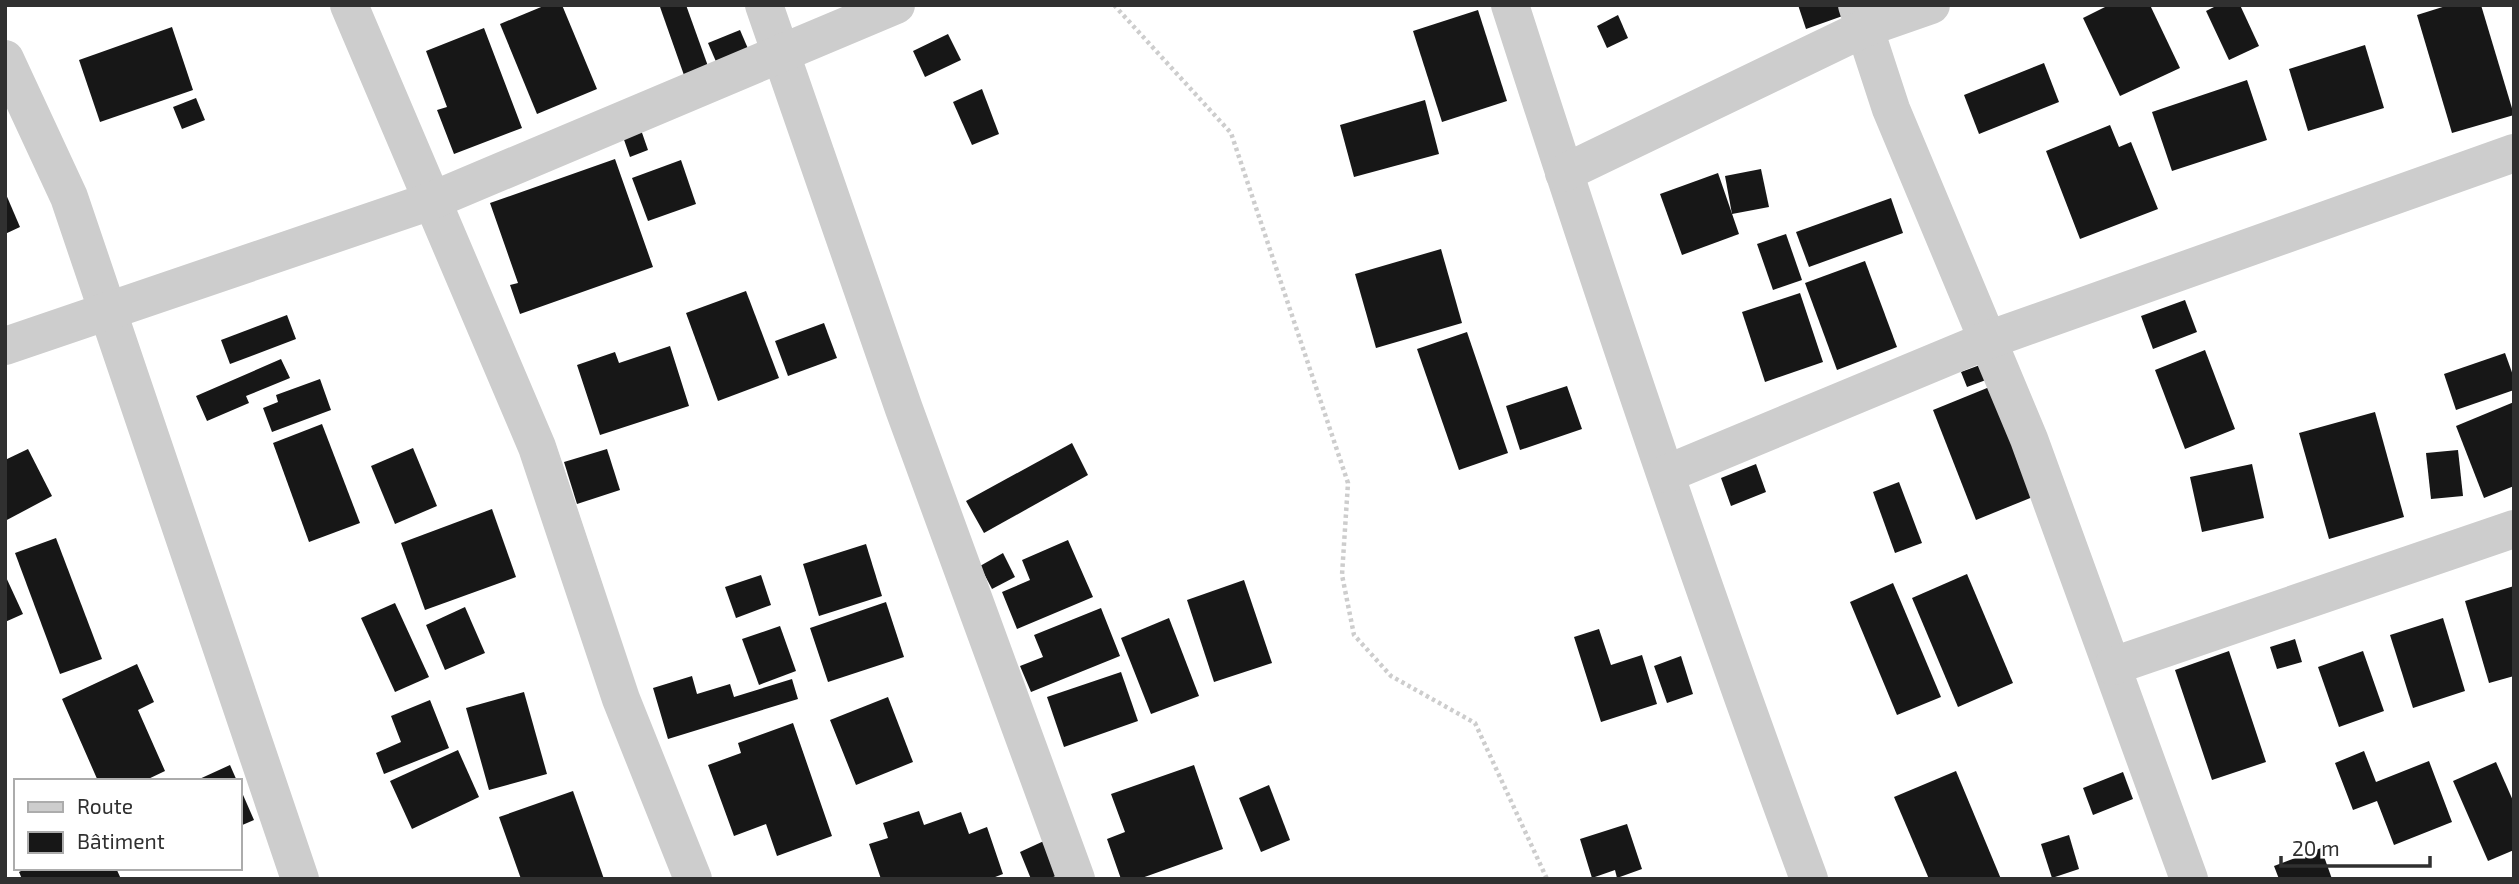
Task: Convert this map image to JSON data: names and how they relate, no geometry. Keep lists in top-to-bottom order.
{
  "legend": ["Route", "Bâtiment"],
  "scale_bar": "20 m"
}
